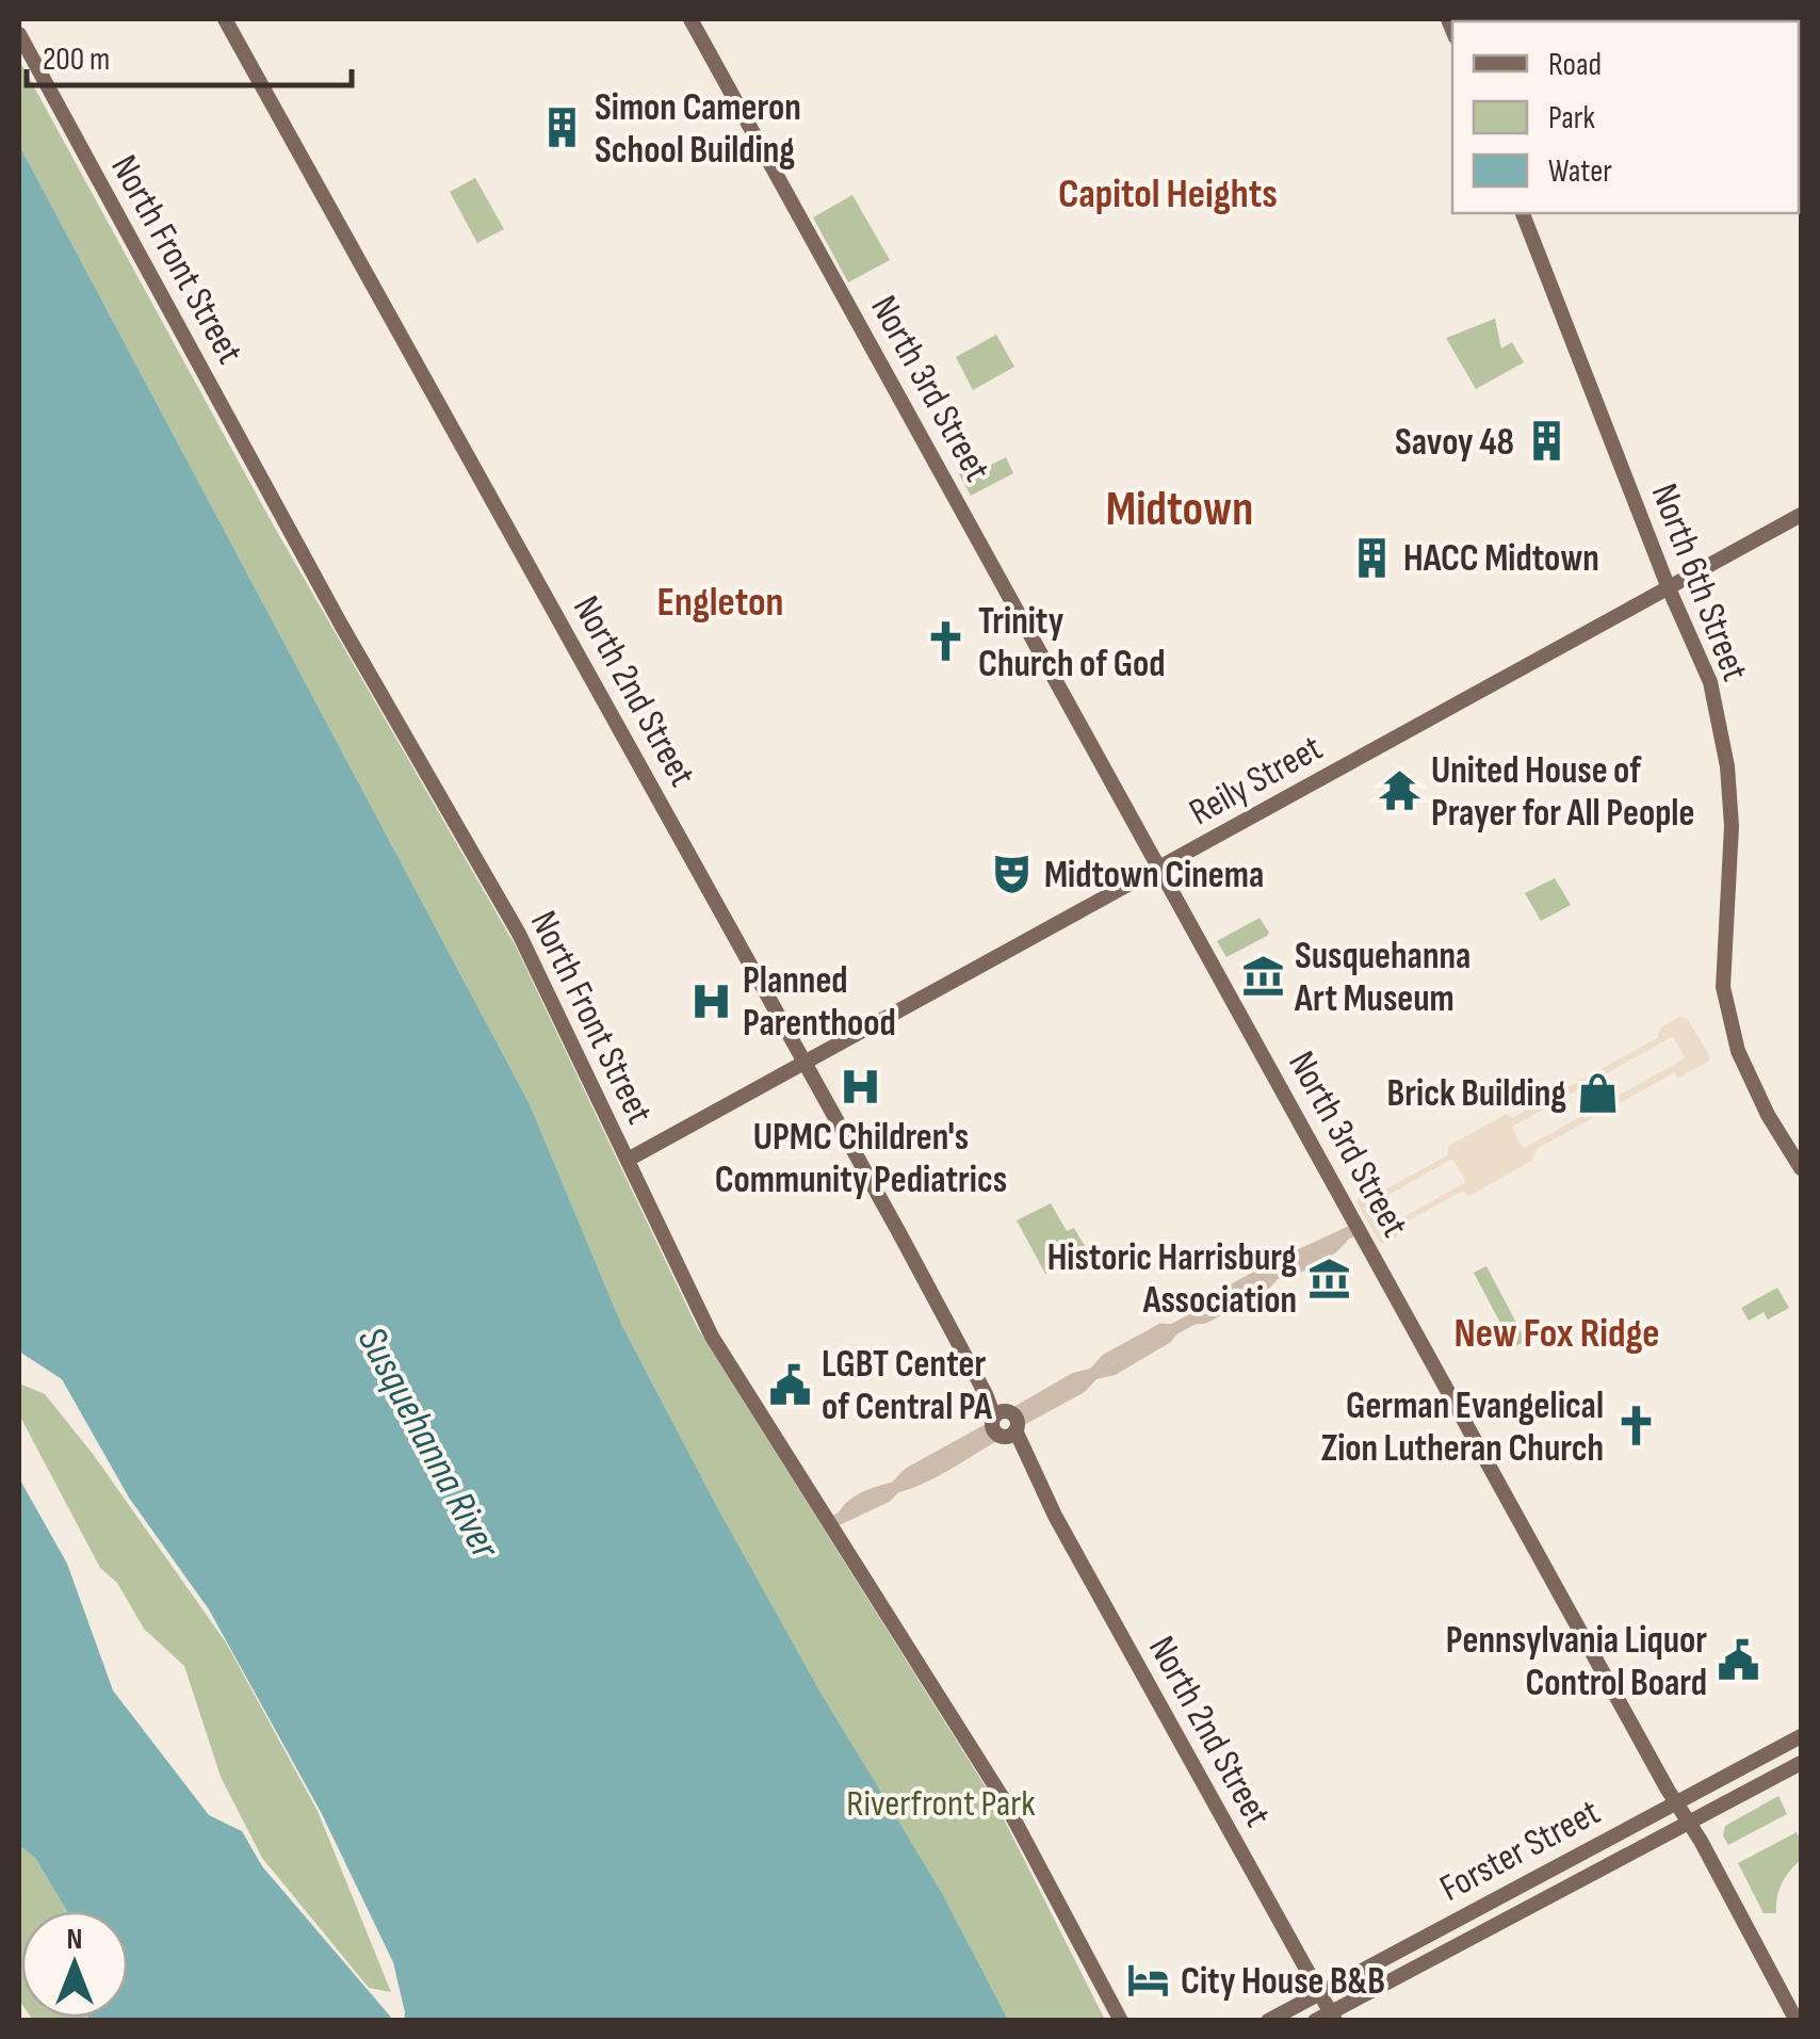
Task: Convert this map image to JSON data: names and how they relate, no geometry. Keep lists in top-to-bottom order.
{
  "streets": {
    "main road": [
      "North Front Street",
      "North 3rd Street",
      "North 6th Street",
      "North 2nd Street",
      "Reily Street",
      "Forster Street"
    ]
  },
  "crossings": [
    ["North Front Street", "Reily Street"],
    ["North 3rd Street", "Reily Street"],
    ["North 3rd Street", "Forster Street"],
    ["North 6th Street", "Reily Street"],
    ["North 2nd Street", "Reily Street"],
    ["North 2nd Street", "Forster Street"]
  ],
  "districts": [
    "Capitol Heights",
    "Midtown",
    "Engleton",
    "New Fox Ridge"
  ],
  "water": ["Susquehanna River"],
  "parks": ["Riverfront Park"],
  "places": {
    "building": ["Simon Cameron School Building", "Savoy 48", "HACC Midtown"],
    "church": ["Trinity Church of God", "German Evangelical Zion Lutheran Church"],
    "temple": ["United House of Prayer for All People"],
    "theatre": ["Midtown Cinema"],
    "museum": ["Susquehanna Art Museum", "Historic Harrisburg Association"],
    "hospital": ["Planned Parenthood", "UPMC Children's Community Pediatrics"],
    "shop": ["Brick Building"],
    "public building": ["LGBT Center of Central PA", "Pennsylvania Liquor Control Board"],
    "hotel": ["City House B&B"]
  },
  "legend": ["Road", "Park", "Water"],
  "scale_bar": "200 m",
  "north": "top"
}
